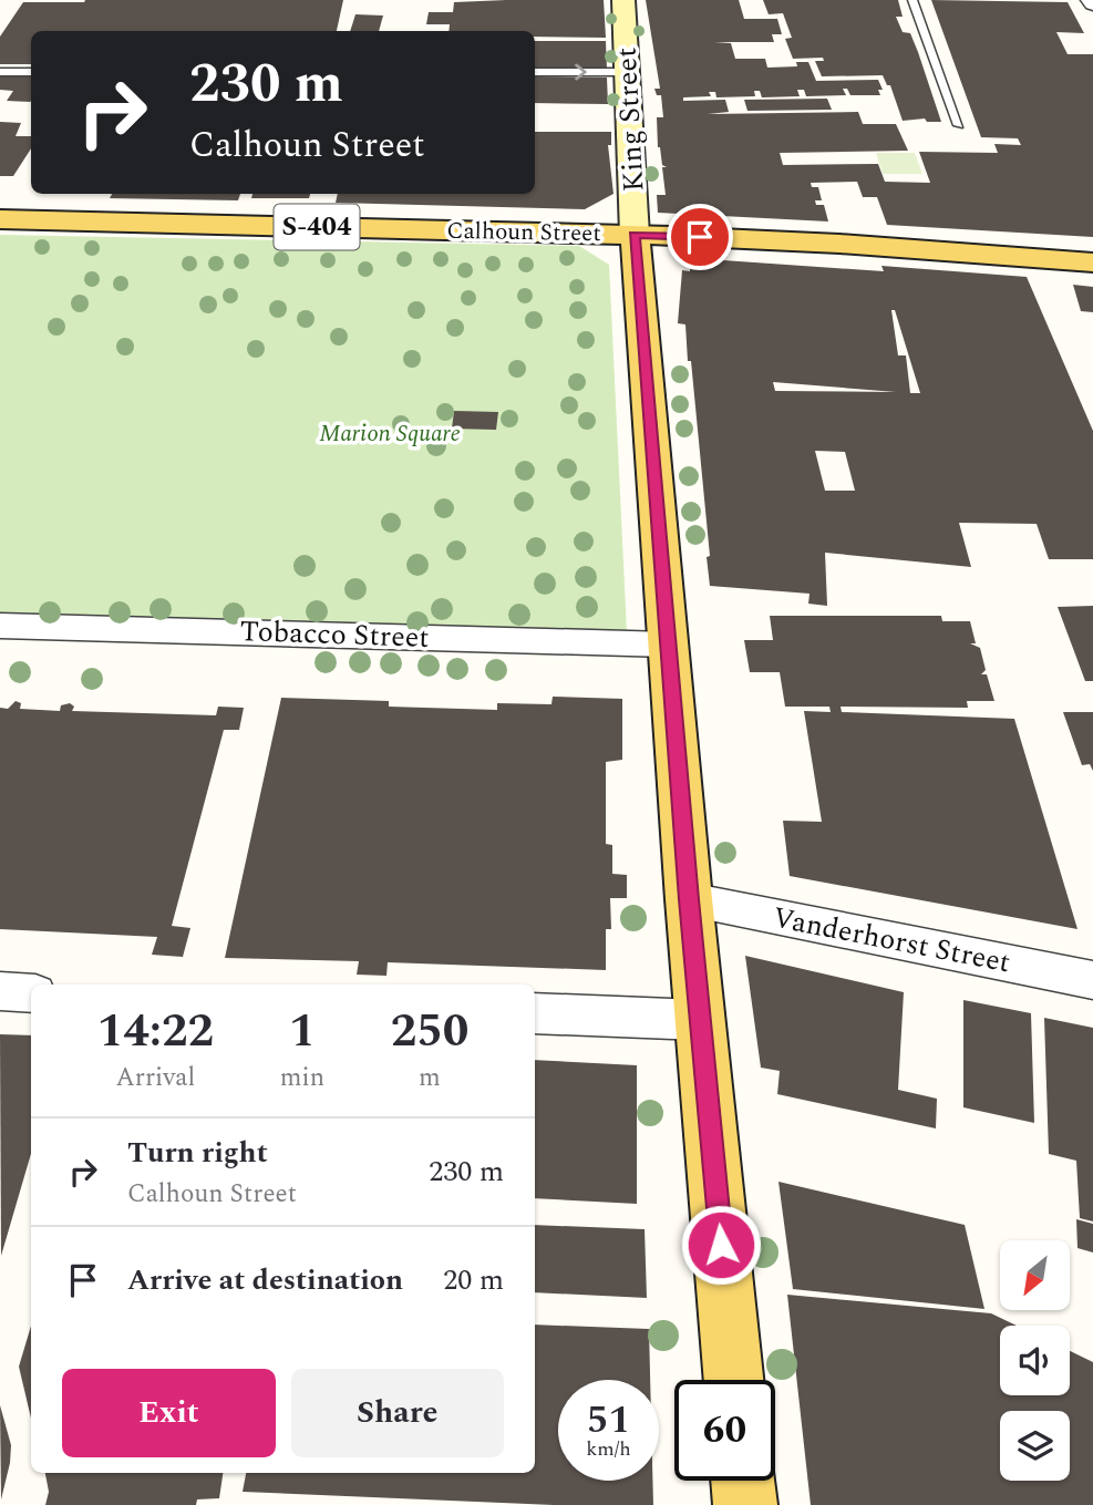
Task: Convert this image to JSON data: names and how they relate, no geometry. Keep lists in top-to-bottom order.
{
  "streets": {
    "main road": ["King Street", "S-404", "Calhoun Street"],
    "street": ["Tobacco Street", "Vanderhorst Street"]
  },
  "crossings": [
    ["King Street", "Calhoun Street"],
    ["King Street", "Tobacco Street"],
    ["King Street", "Vanderhorst Street"]
  ],
  "parks": ["Marion Square"],
  "north": "bottom left",
  "page": {
    "turn": ["230 m", "Calhoun Street"],
    "eta": [
      "14:22",
      "Arrival",
      "1",
      "min",
      "250",
      "m"
    ],
    "list": [
      {
        "name": "Turn right",
        "note": "Calhoun Street",
        "value": "230 m"
      },
      {
        "name": "Arrive at destination",
        "value": "20 m"
      }
    ],
    "buttons": ["Exit", "Share"],
    "speed": "51 km/h",
    "limit": "60"
  }
}
